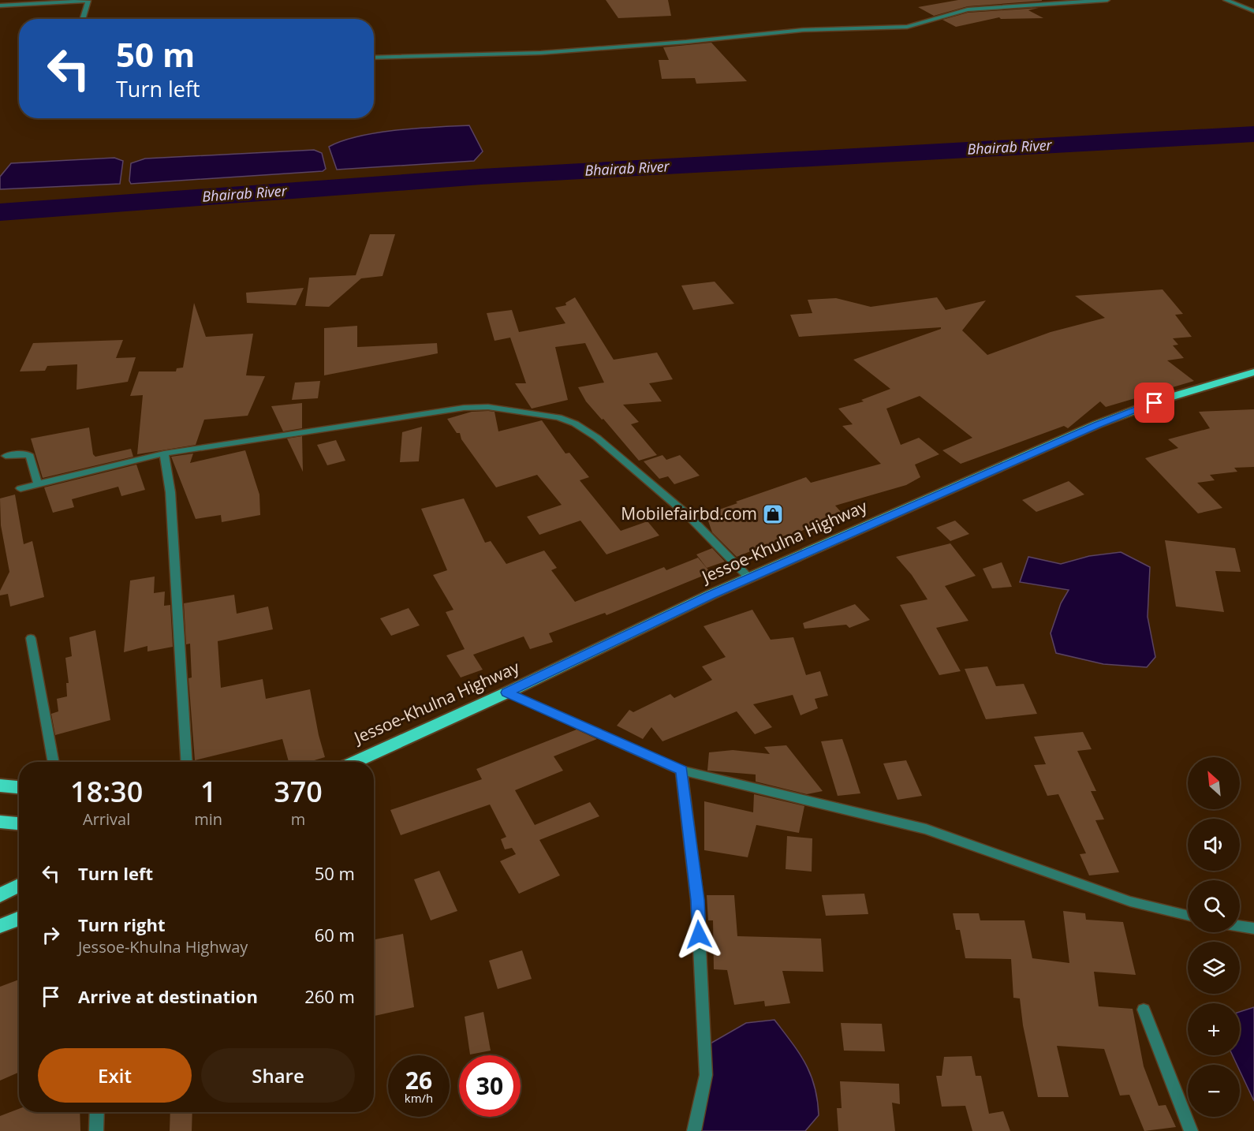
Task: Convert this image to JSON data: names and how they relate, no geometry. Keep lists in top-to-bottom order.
{
  "streets": {
    "highway": ["Jessoe-Khulna Highway"]
  },
  "water": ["Bhairab River"],
  "places": {
    "shop": ["Mobilefairbd.com"]
  },
  "north": "top left",
  "page": {
    "turn": ["50 m", "Turn left"],
    "map_buttons": ["+", "−"],
    "eta": [
      "18:30",
      "Arrival",
      "1",
      "min",
      "370",
      "m"
    ],
    "list": [
      {
        "name": "Turn left",
        "value": "50 m"
      },
      {
        "name": "Turn right",
        "note": "Jessoe-Khulna Highway",
        "value": "60 m"
      },
      {
        "name": "Arrive at destination",
        "value": "260 m"
      }
    ],
    "buttons": ["Exit", "Share"],
    "speed": "26 km/h",
    "limit": "30"
  }
}
